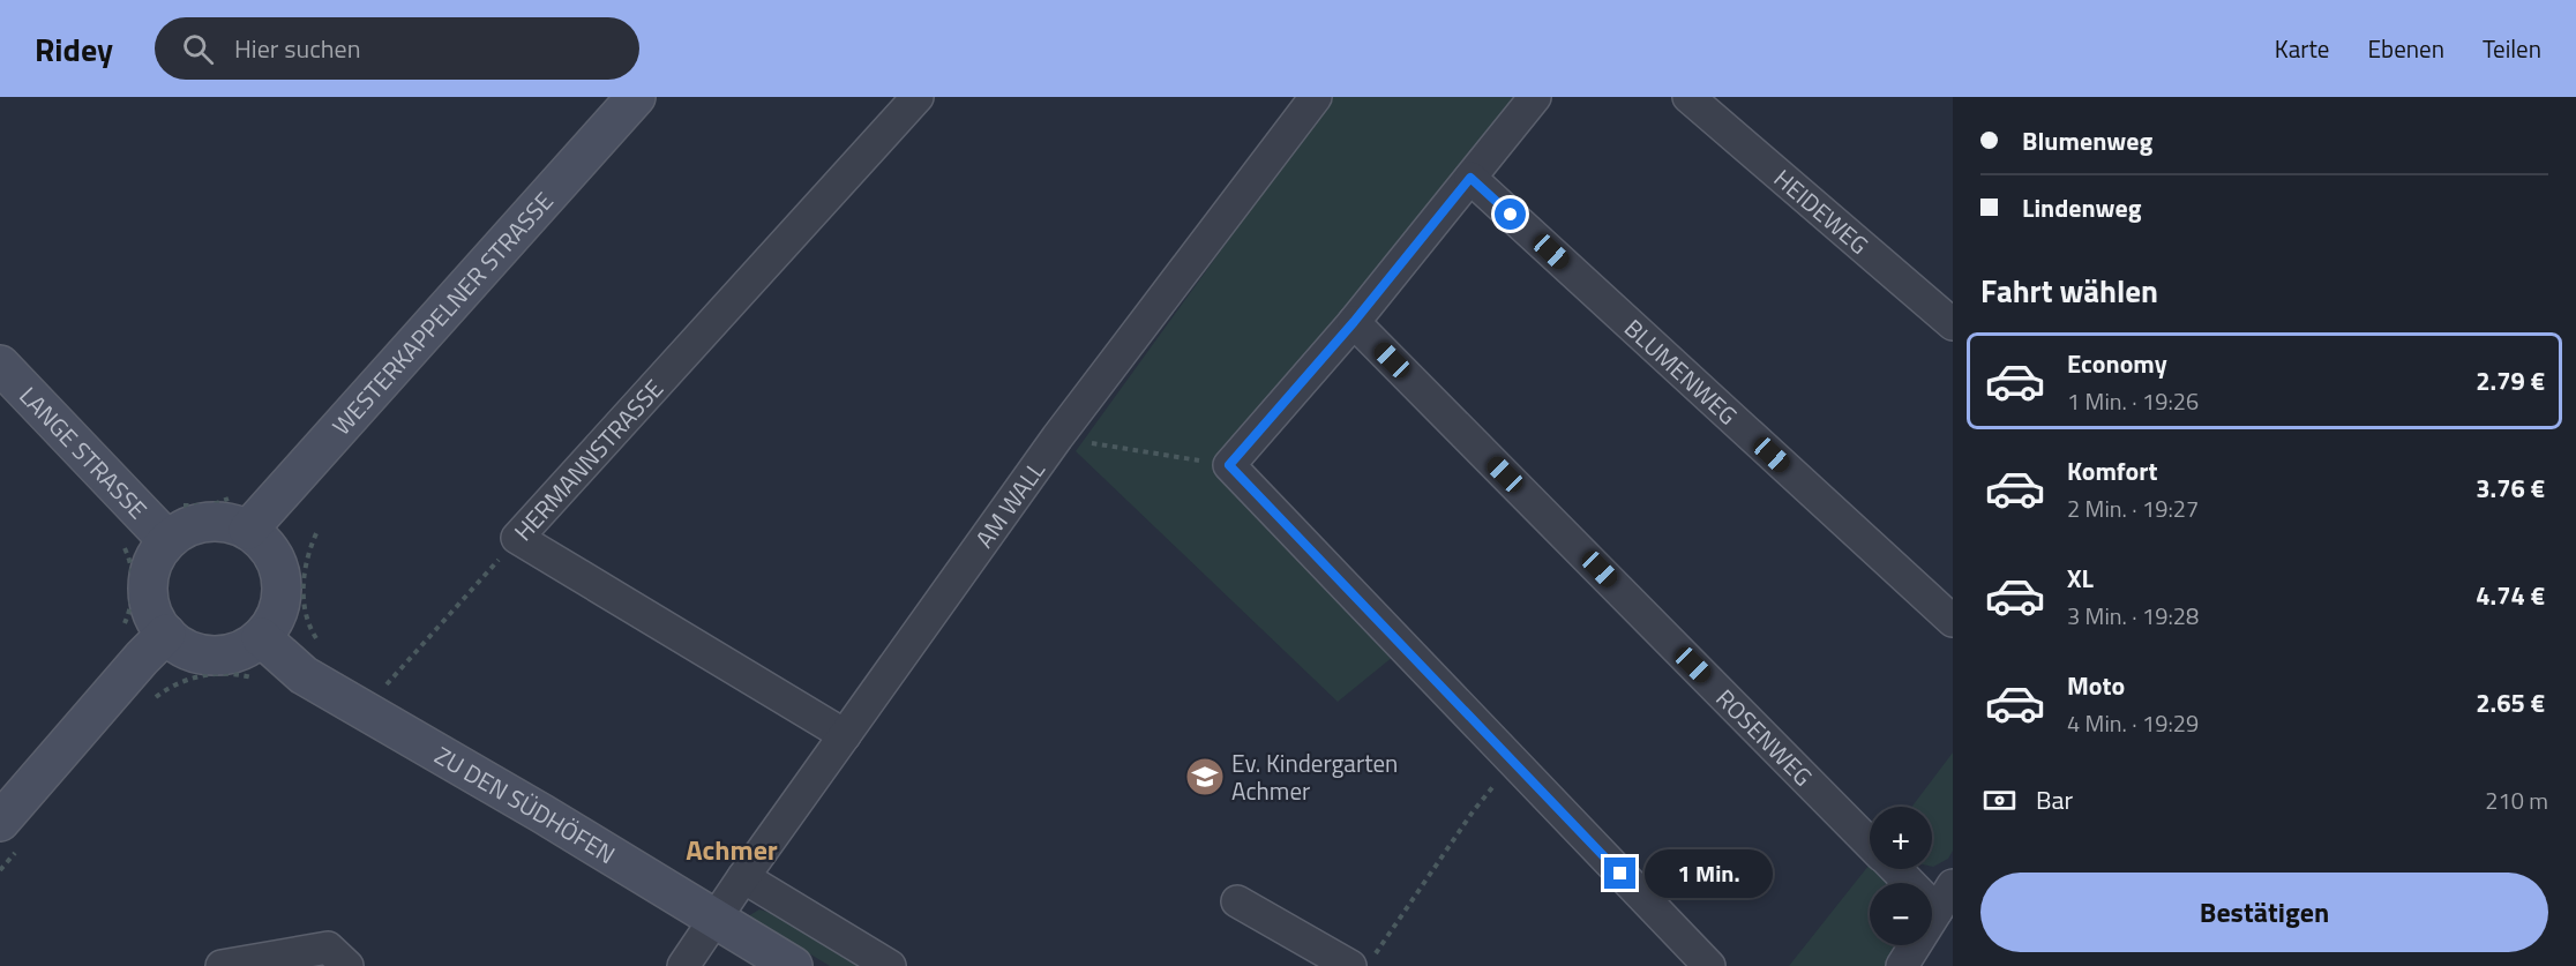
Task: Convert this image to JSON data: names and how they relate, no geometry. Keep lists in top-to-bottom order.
{
  "streets": {
    "main road": ["WESTERKAPPELNER STRASSE", "LANGE STRASSE", "ZU DEN SÜDHÖFEN"],
    "street": [
      "HEIDEWEG",
      "BLUMENWEG",
      "HERMANNSTRASSE",
      "AM WALL",
      "ROSENWEG"
    ]
  },
  "crossings": [
    ["WESTERKAPPELNER STRASSE", "LANGE STRASSE"],
    ["WESTERKAPPELNER STRASSE", "ZU DEN SÜDHÖFEN"],
    ["LANGE STRASSE", "ZU DEN SÜDHÖFEN"],
    ["HERMANNSTRASSE", "AM WALL"],
    ["AM WALL", "ZU DEN SÜDHÖFEN"]
  ],
  "districts": ["Achmer"],
  "places": {
    "school or university": ["Ev. Kindergarten Achmer"]
  },
  "page": {
    "header": "Ridey",
    "search": "Hier suchen",
    "nav": ["Karte", "Ebenen", "Teilen"],
    "banner": ["Blumenweg", "Lindenweg"],
    "heading": "Fahrt wählen",
    "list": [
      {
        "name": "Economy",
        "note": "1 Min. · 19:26",
        "value": "2.79 €"
      },
      {
        "name": "Komfort",
        "note": "2 Min. · 19:27",
        "value": "3.76 €"
      },
      {
        "name": "XL",
        "note": "3 Min. · 19:28",
        "value": "4.74 €"
      },
      {
        "name": "Moto",
        "note": "4 Min. · 19:29",
        "value": "2.65 €"
      }
    ],
    "pay": ["Bar", "210 m"],
    "map_buttons": ["+", "−"],
    "bubble": "1 Min.",
    "buttons": "Bestätigen"
  }
}
